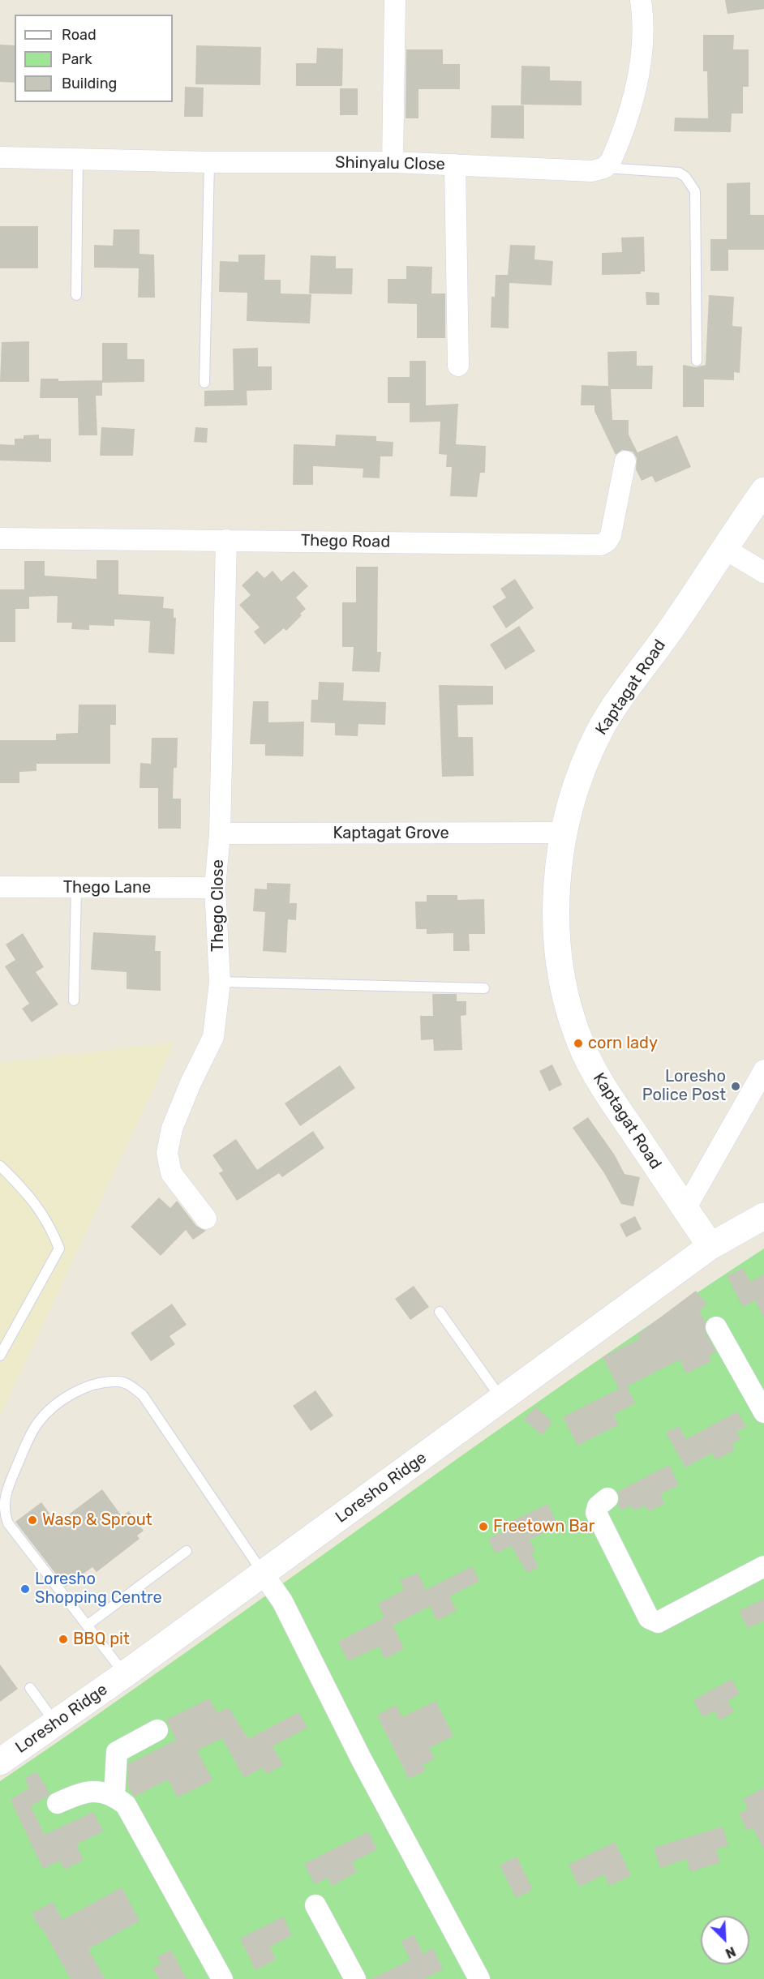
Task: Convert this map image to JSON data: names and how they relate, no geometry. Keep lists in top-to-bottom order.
{
  "streets": {
    "main road": ["Kaptagat Road", "Loresho Ridge"],
    "street": [
      "Shinyalu Close",
      "Thego Road",
      "Kaptagat Grove",
      "Thego Lane",
      "Thego Close"
    ]
  },
  "crossings": [
    ["Thego Road", "Thego Close"],
    ["Kaptagat Road", "Kaptagat Grove"],
    ["Kaptagat Road", "Loresho Ridge"],
    ["Kaptagat Grove", "Thego Close"],
    ["Thego Lane", "Thego Close"]
  ],
  "places": [
    "corn lady",
    "Loresho Police Post",
    "Wasp & Sprout",
    "Freetown Bar",
    "Loresho Shopping Centre",
    "BBQ pit"
  ],
  "legend": ["Road", "Park", "Building"],
  "north": "bottom right"
}
